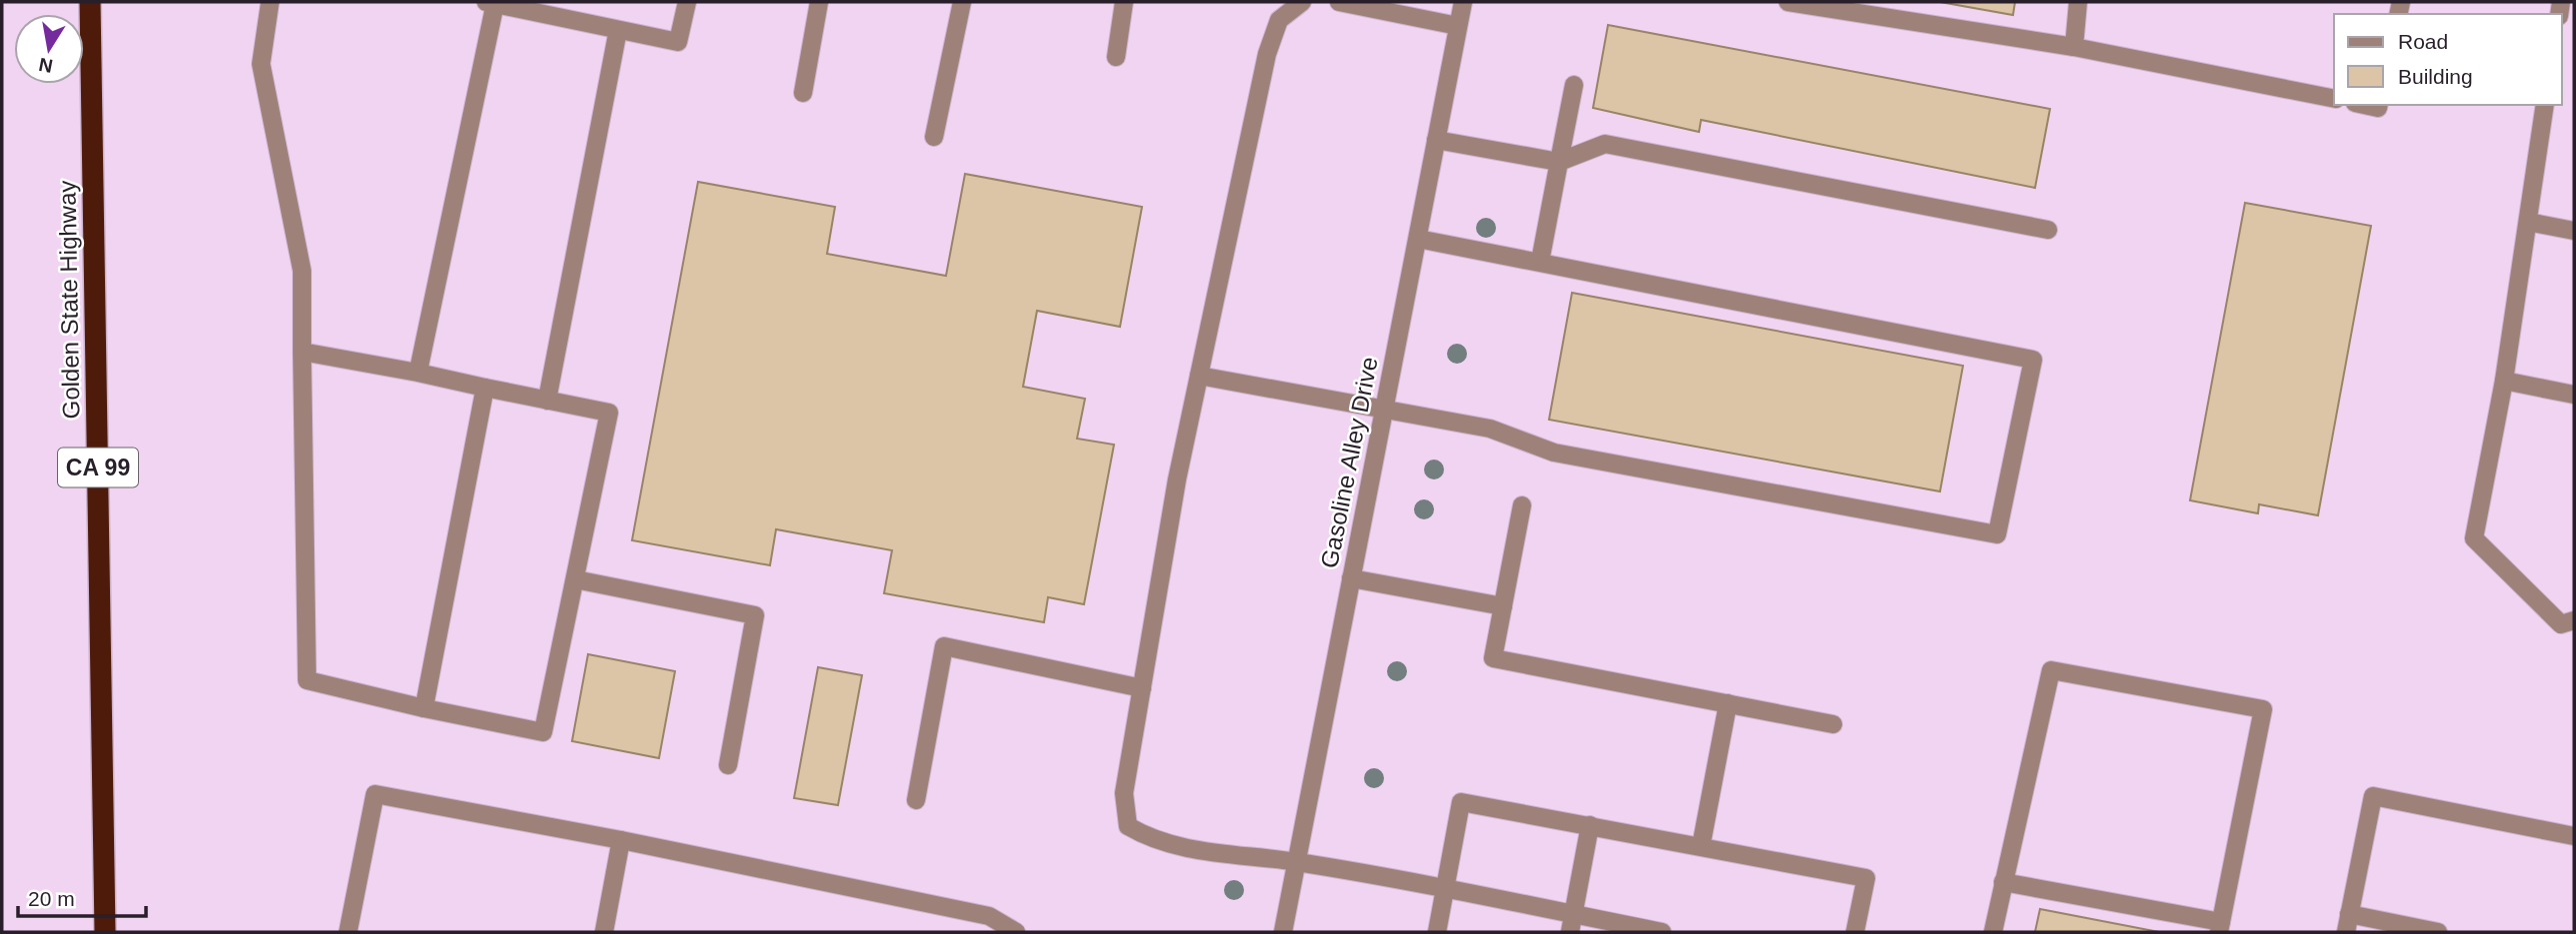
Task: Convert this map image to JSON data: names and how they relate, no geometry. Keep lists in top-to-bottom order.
{
  "streets": {
    "highway": ["Golden State Highway", "CA 99"],
    "street": ["Gasoline Alley Drive"]
  },
  "legend": ["Road", "Building"],
  "scale_bar": "20 m",
  "north": "bottom"
}
